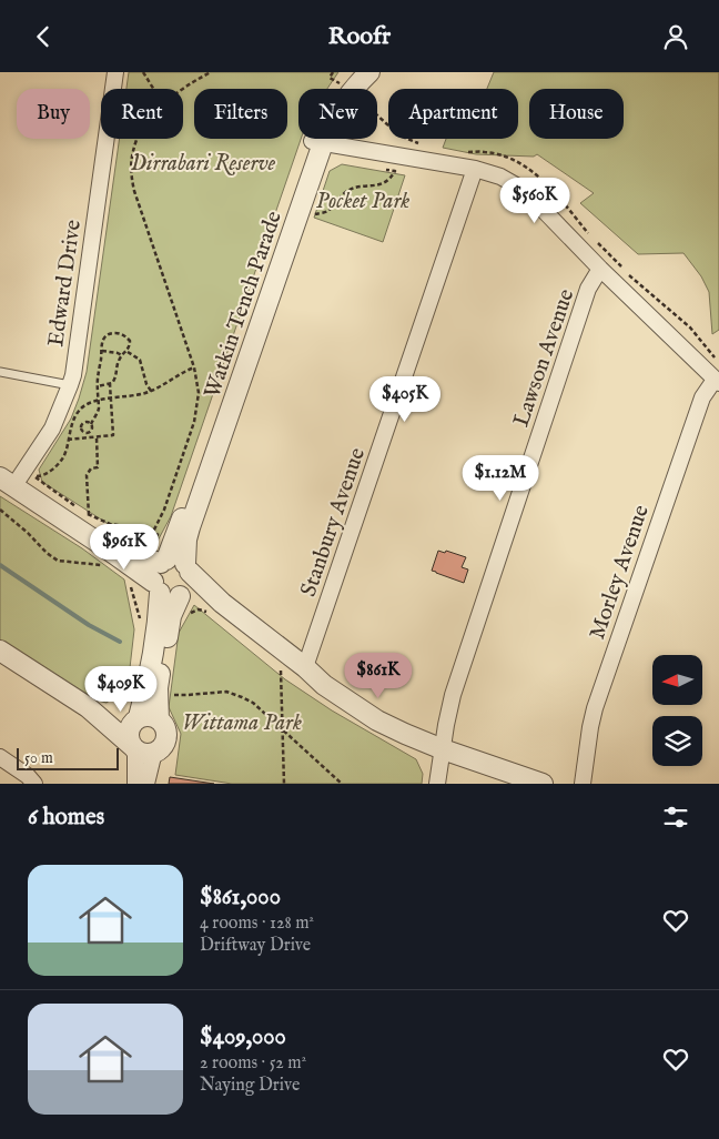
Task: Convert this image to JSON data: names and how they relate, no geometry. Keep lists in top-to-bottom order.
{
  "streets": {
    "street": [
      "Edward Drive",
      "Watkin Tench Parade",
      "Lawson Avenue",
      "Stanbury Avenue",
      "Morley Avenue"
    ]
  },
  "parks": ["Dirrabari Reserve", "Pocket Park", "Wittama Park"],
  "scale_bar": "50 m",
  "north": "left",
  "page": {
    "header": "Roofr",
    "chip": [
      "Buy",
      "Rent",
      "Filters",
      "New",
      "Apartment",
      "House"
    ],
    "price": [
      "$560K",
      "$405K",
      "$1.12M",
      "$961K",
      "$861K",
      "$409K"
    ],
    "scale": "50 m",
    "heading": "6 homes",
    "list": [
      {
        "name": "$861,000",
        "note": "4 rooms · 128 m² · Driftway Drive"
      },
      {
        "name": "$409,000",
        "note": "2 rooms · 52 m² · Naying Drive"
      }
    ]
  }
}
